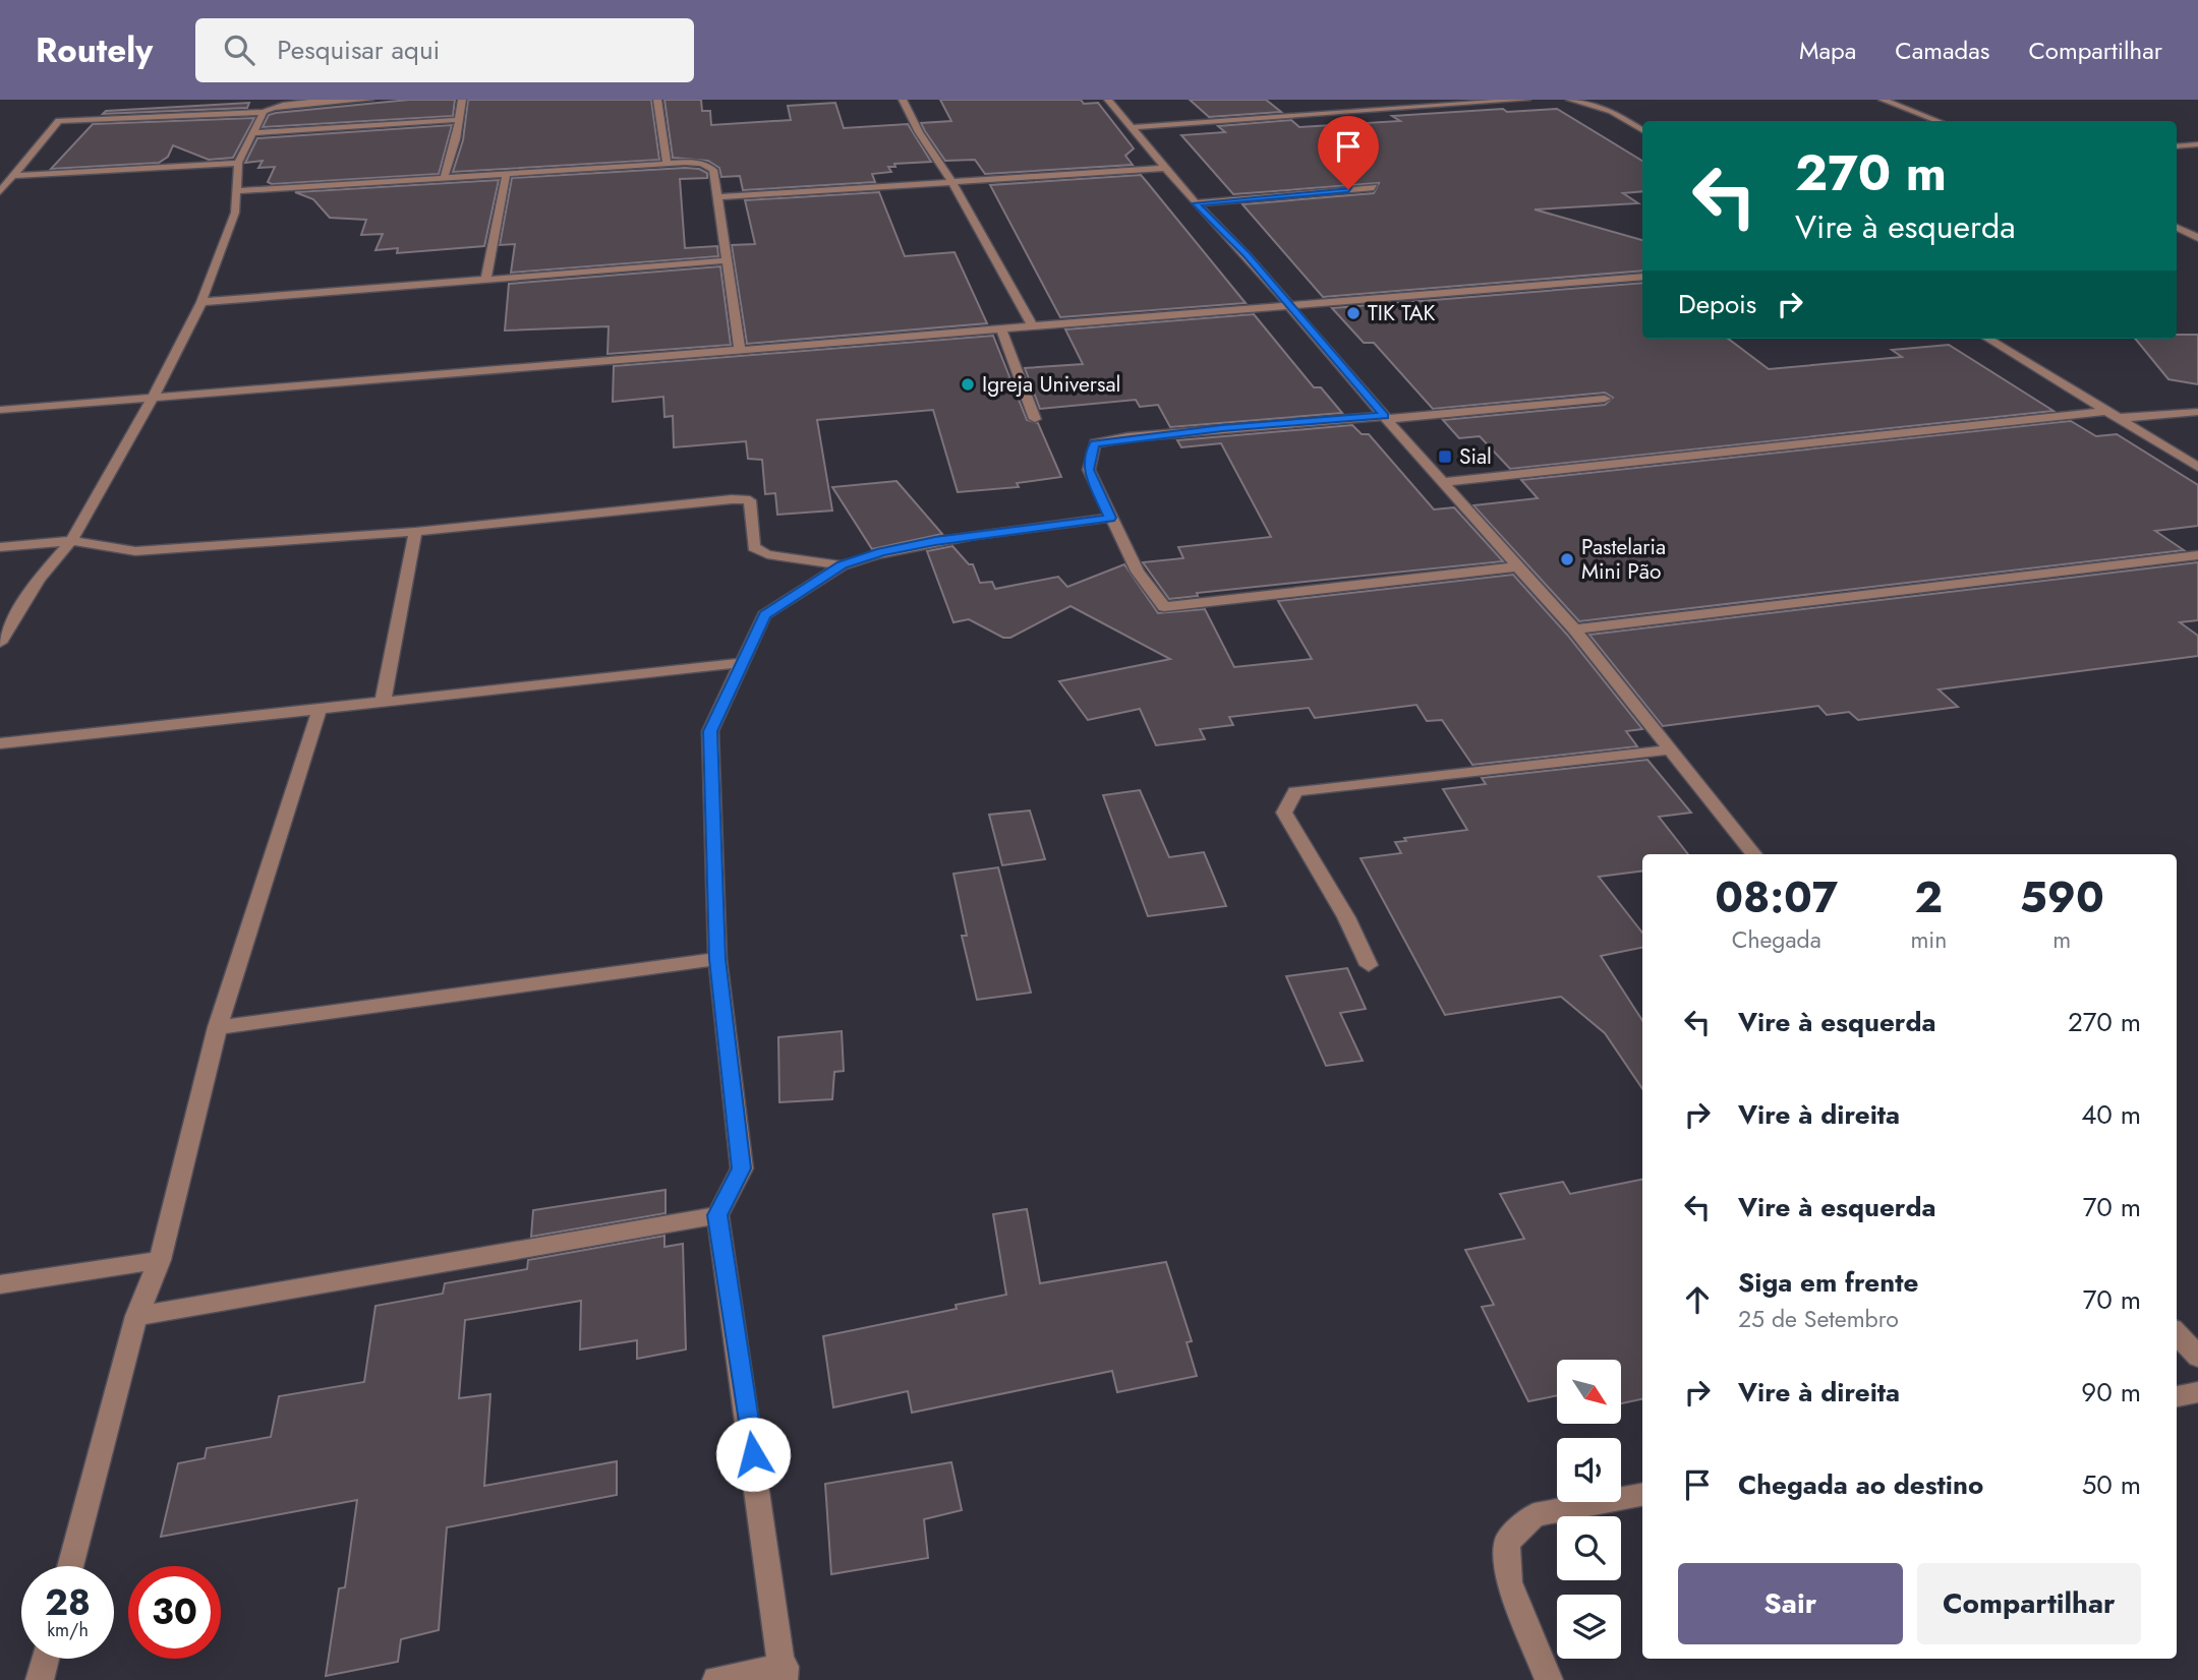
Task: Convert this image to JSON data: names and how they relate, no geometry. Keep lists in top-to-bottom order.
{
  "places": {
    "other": ["TIK TAK", "Igreja Universal", "Pastelaria Mini Pão"],
    "transit": ["Sial"]
  },
  "north": "bottom right",
  "page": {
    "header": "Routely",
    "search": "Pesquisar aqui",
    "nav": ["Mapa", "Camadas", "Compartilhar"],
    "turn": ["270 m", "Vire à esquerda"],
    "then": "Depois",
    "eta": [
      "08:07",
      "Chegada",
      "2",
      "min",
      "590",
      "m"
    ],
    "list": [
      {
        "name": "Vire à esquerda",
        "value": "270 m"
      },
      {
        "name": "Vire à direita",
        "value": "40 m"
      },
      {
        "name": "Vire à esquerda",
        "value": "70 m"
      },
      {
        "name": "Siga em frente",
        "note": "25 de Setembro",
        "value": "70 m"
      },
      {
        "name": "Vire à direita",
        "value": "90 m"
      },
      {
        "name": "Chegada ao destino",
        "value": "50 m"
      }
    ],
    "buttons": ["Sair", "Compartilhar"],
    "speed": "28 km/h",
    "limit": "30"
  }
}
